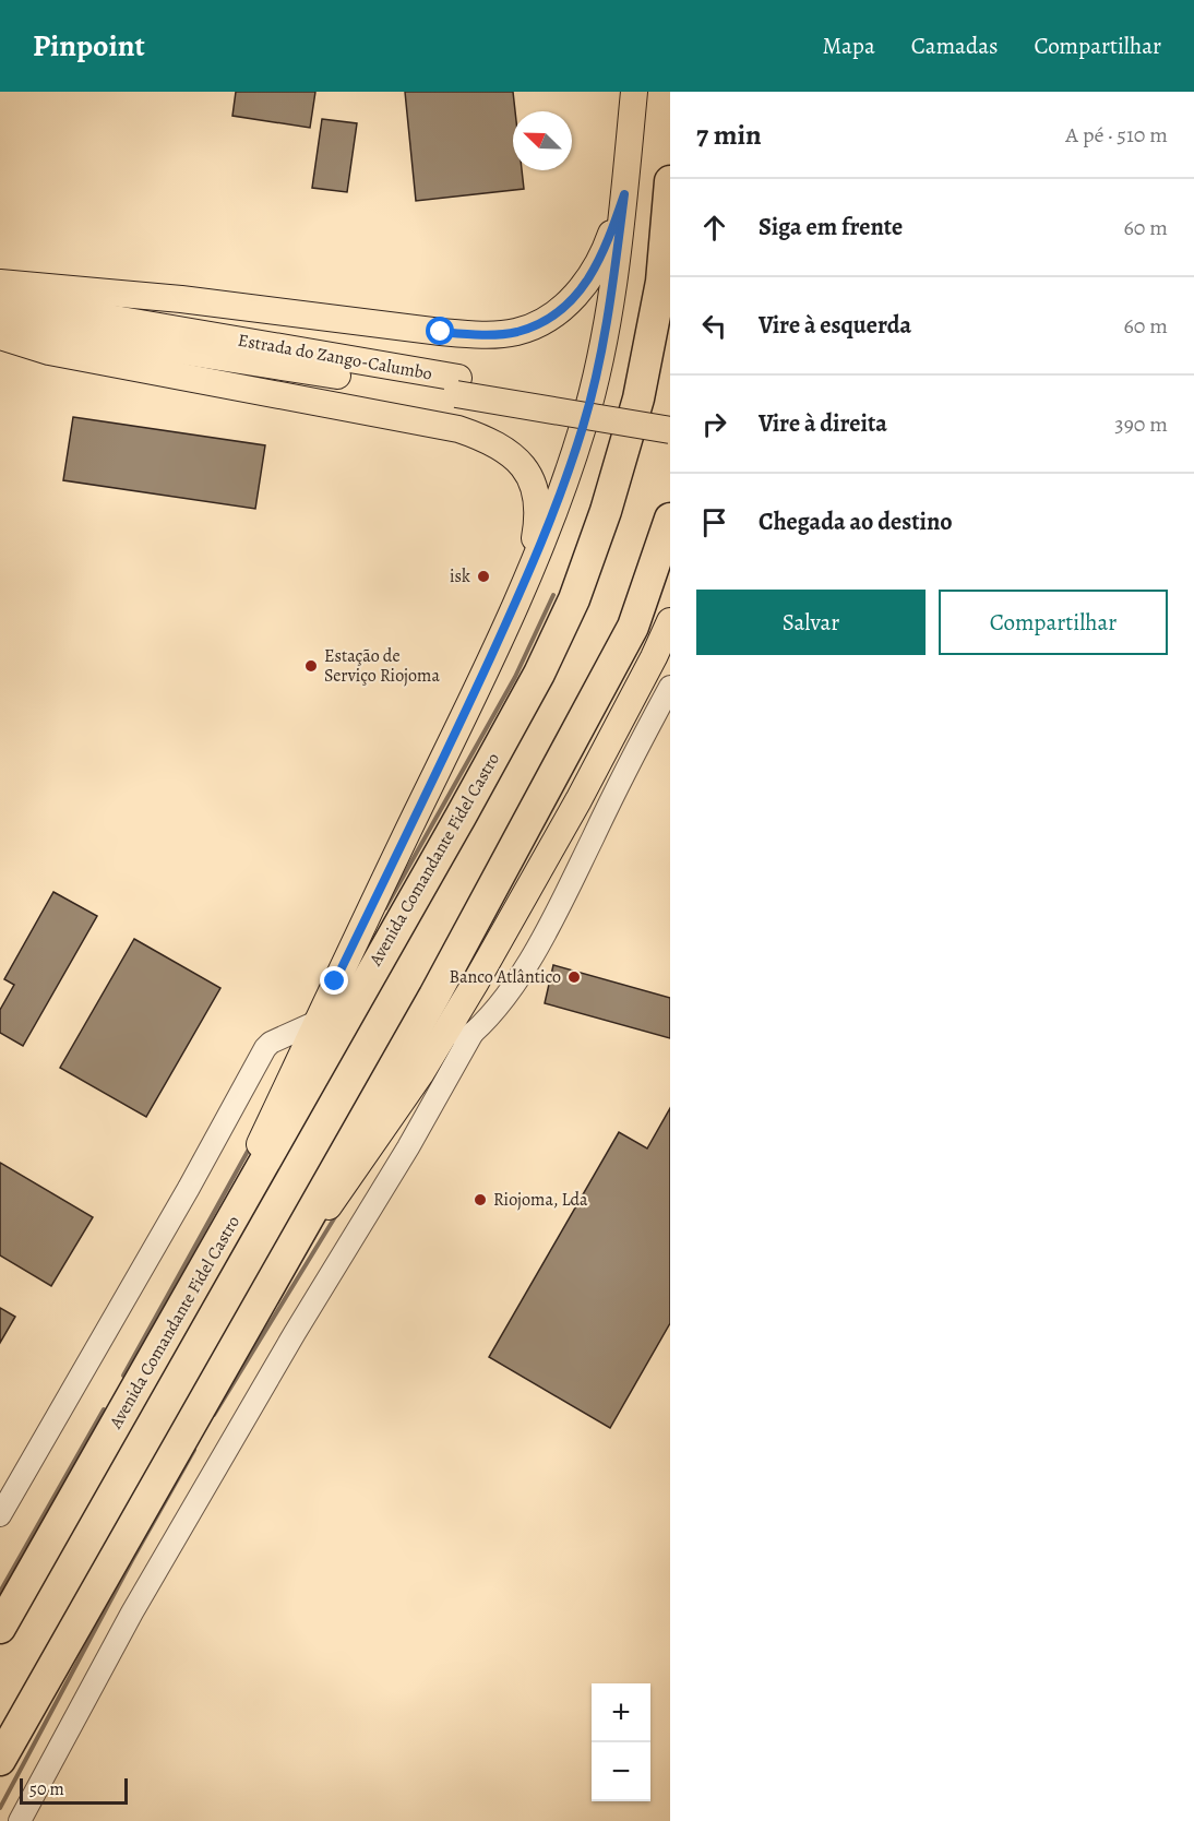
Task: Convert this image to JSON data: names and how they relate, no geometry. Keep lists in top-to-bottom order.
{
  "streets": {
    "highway": ["Avenida Comandante Fidel Castro"],
    "main road": ["Estrada do Zango-Calumbo"]
  },
  "places": [
    "isk",
    "Estação de Serviço Riojoma",
    "Banco Atlântico",
    "Riojoma, Lda"
  ],
  "scale_bar": "50 m",
  "north": "top left",
  "page": {
    "header": "Pinpoint",
    "nav": ["Mapa", "Camadas", "Compartilhar"],
    "heading": ["7 min", "A pé · 510 m"],
    "list": [
      ["Siga em frente", "60 m"],
      ["Vire à esquerda", "60 m"],
      ["Vire à direita", "390 m"],
      "Chegada ao destino"
    ],
    "buttons": ["Salvar", "Compartilhar"],
    "map_buttons": ["+", "−"],
    "scale": "50 m"
  }
}
